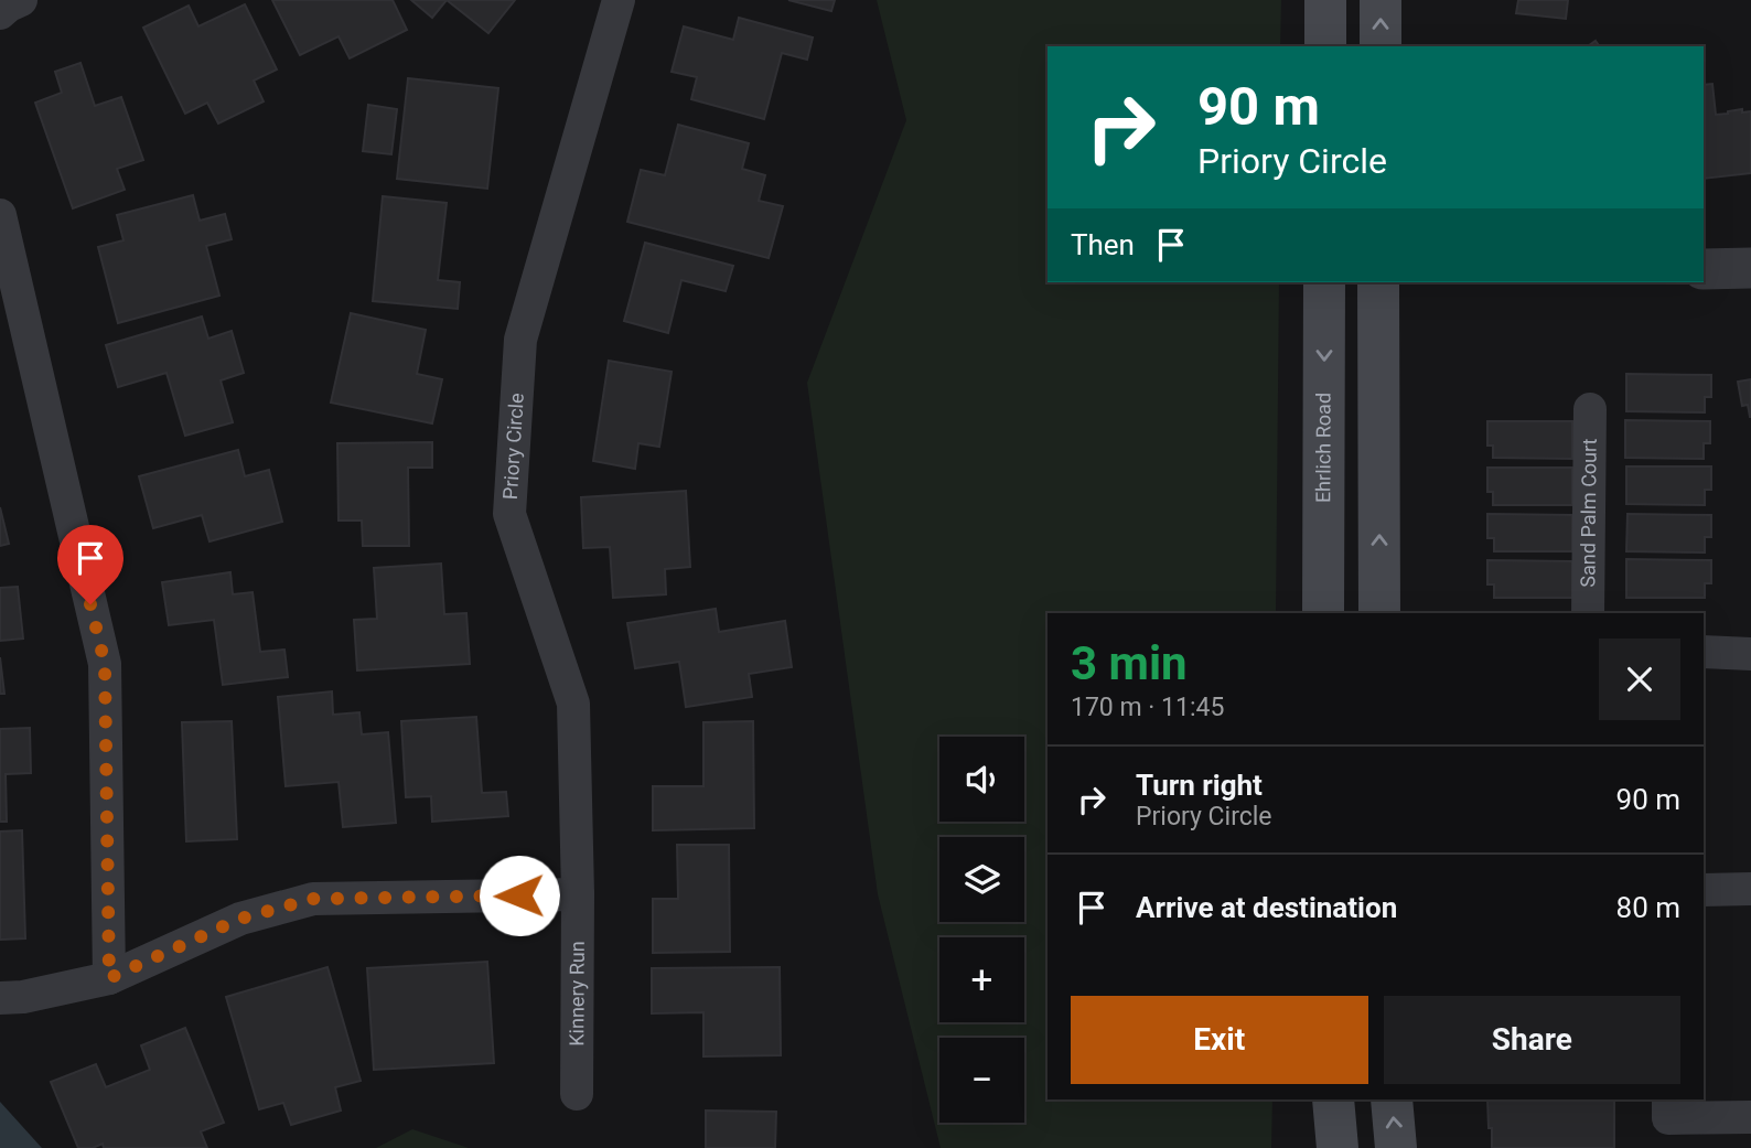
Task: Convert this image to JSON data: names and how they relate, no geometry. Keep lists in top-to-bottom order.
{
  "streets": {
    "main road": ["Ehrlich Road"],
    "street": ["Priory Circle", "Sand Palm Court", "Kinnery Run"]
  },
  "crossings": [
    ["Priory Circle", "Kinnery Run"]
  ],
  "page": {
    "turn": ["90 m", "Priory Circle"],
    "then": "Then",
    "heading": ["3 min", "170 m · 11:45"],
    "map_buttons": ["+", "−"],
    "list": [
      {
        "name": "Turn right",
        "note": "Priory Circle",
        "value": "90 m"
      },
      {
        "name": "Arrive at destination",
        "value": "80 m"
      }
    ],
    "buttons": ["Exit", "Share"]
  }
}
